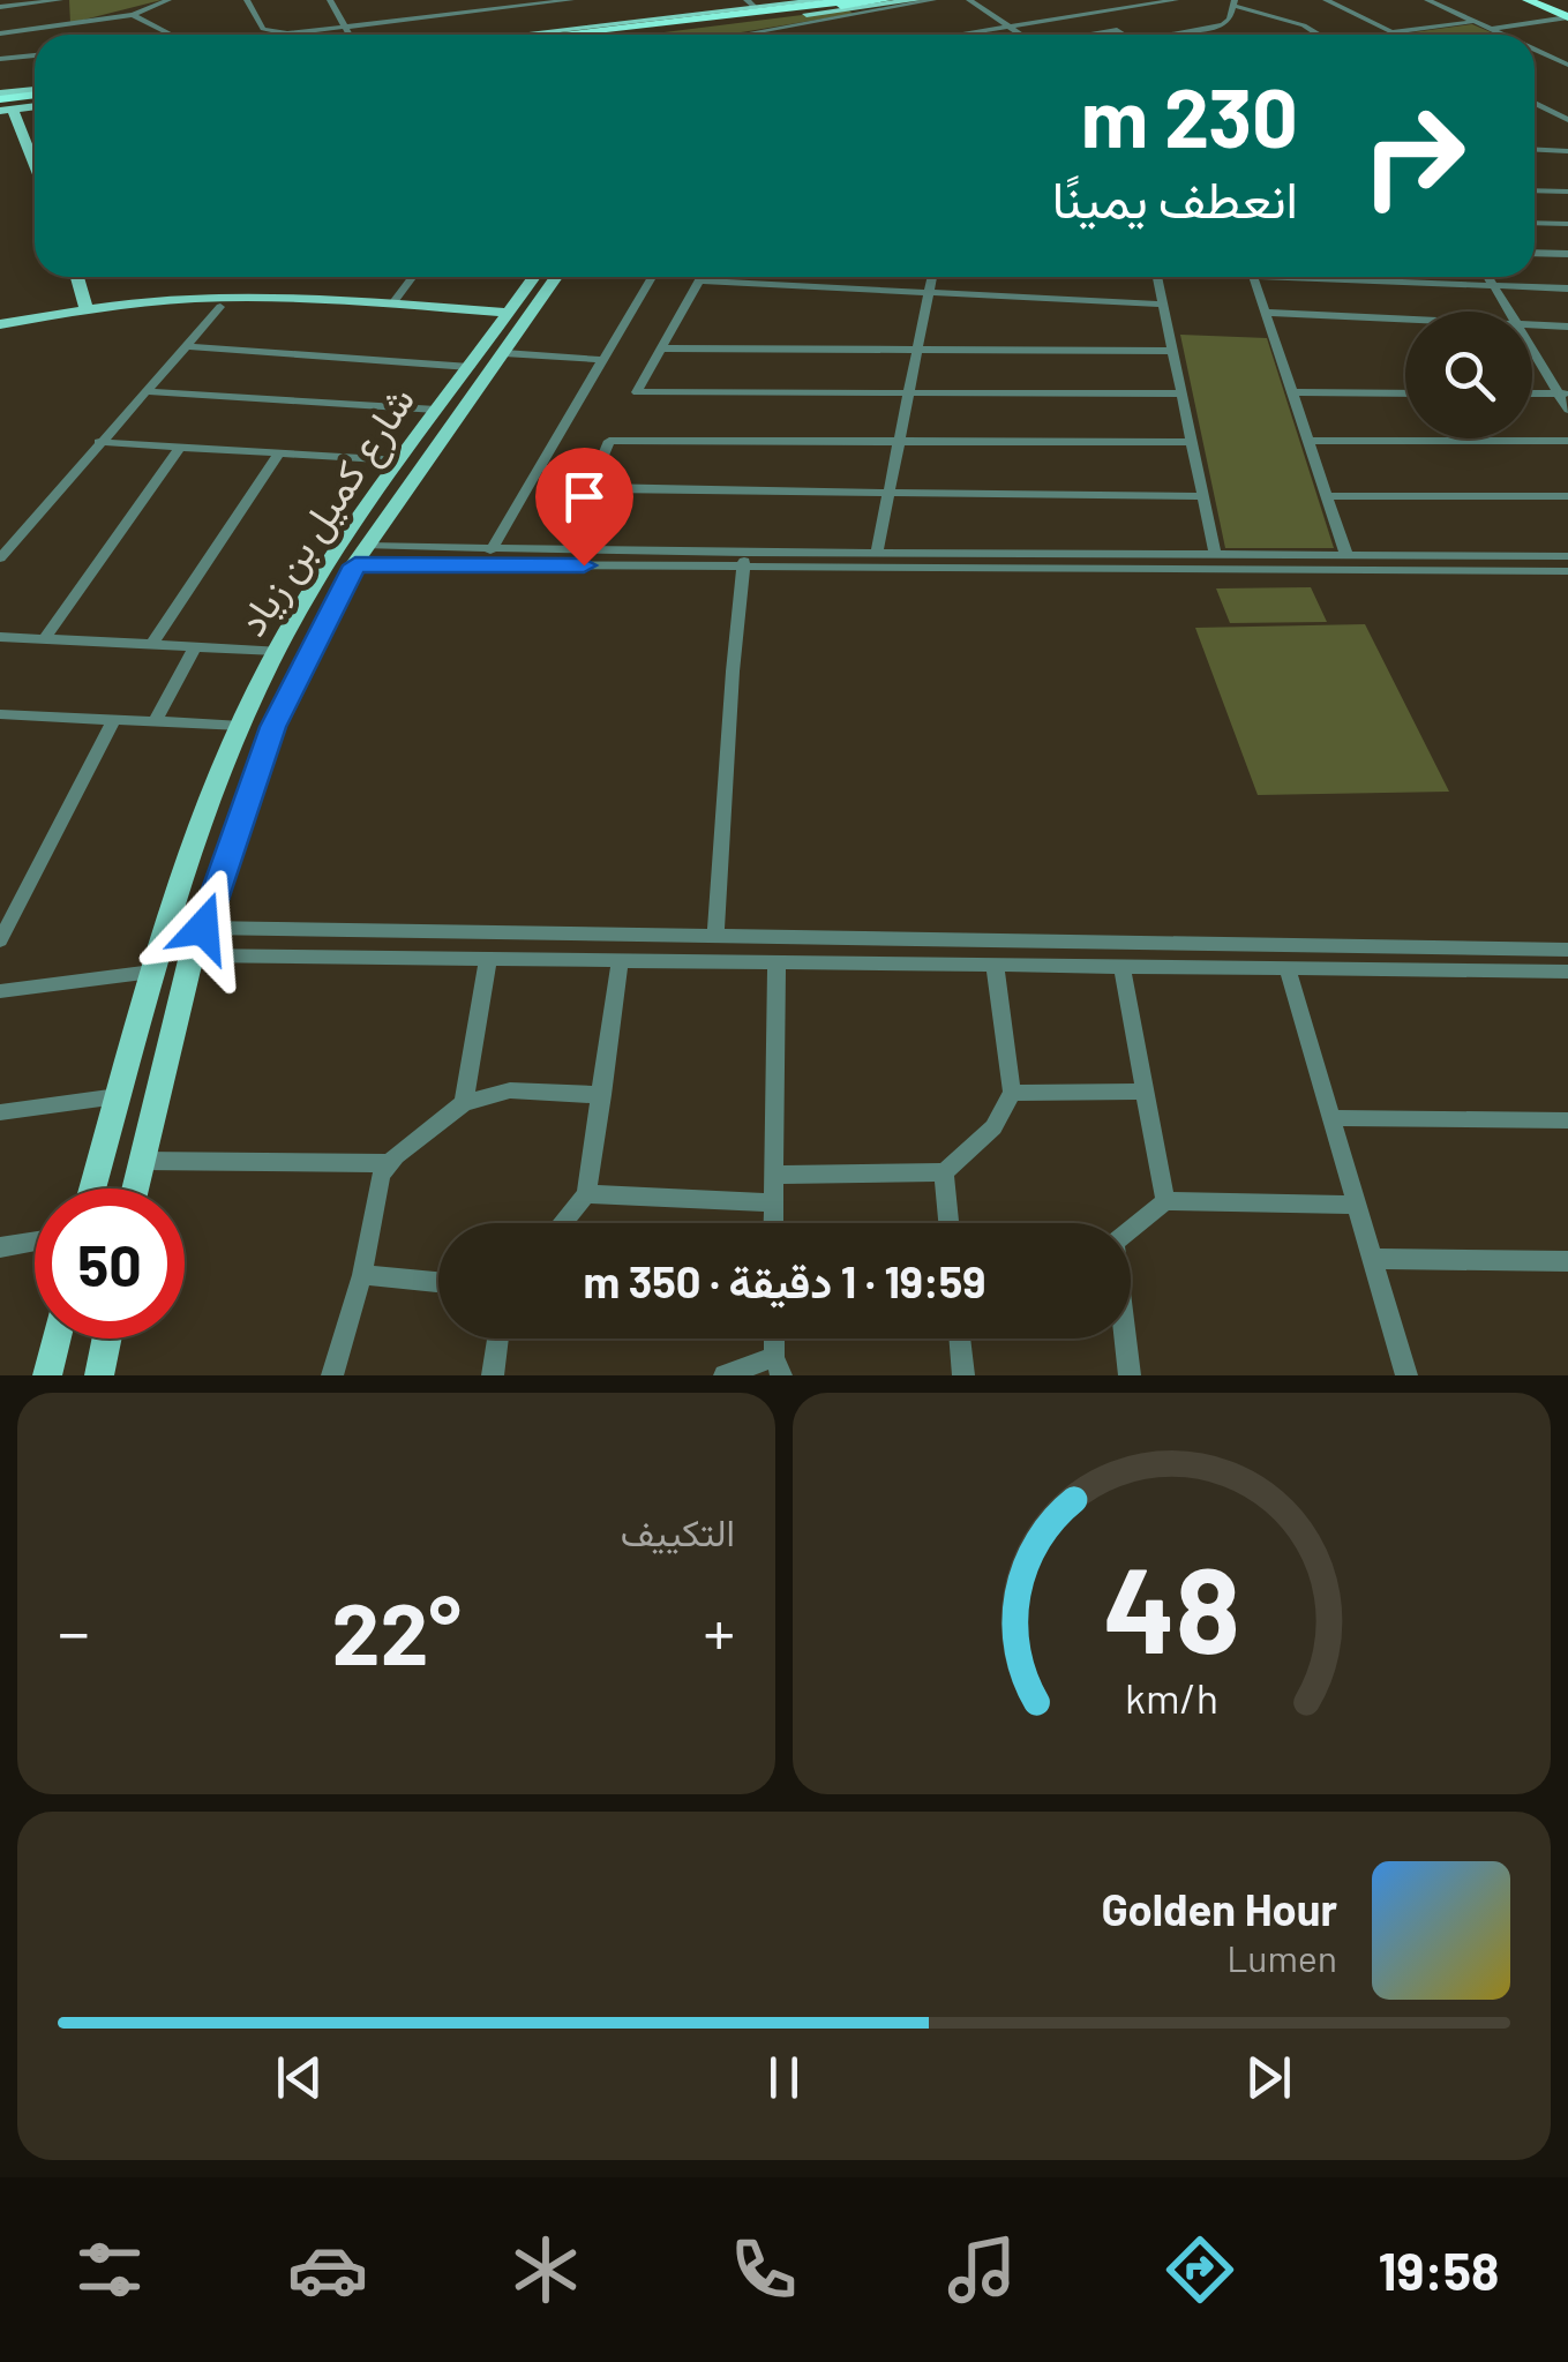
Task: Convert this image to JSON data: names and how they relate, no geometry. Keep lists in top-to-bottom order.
{
  "streets": {
    "main road": ["شارع كميل بن زياد"]
  },
  "page": {
    "turn": ["230 m", "انعطف يمينًا"],
    "limit": "50",
    "trip": "19:59 · 1 دقيقة · 350 m",
    "tile": "التكييف",
    "heat": ["−", "22°", "+"],
    "song": ["Golden Hour", "Lumen"],
    "tabs": "19:58",
    "gauge": ["48", "km/h"]
  }
}
